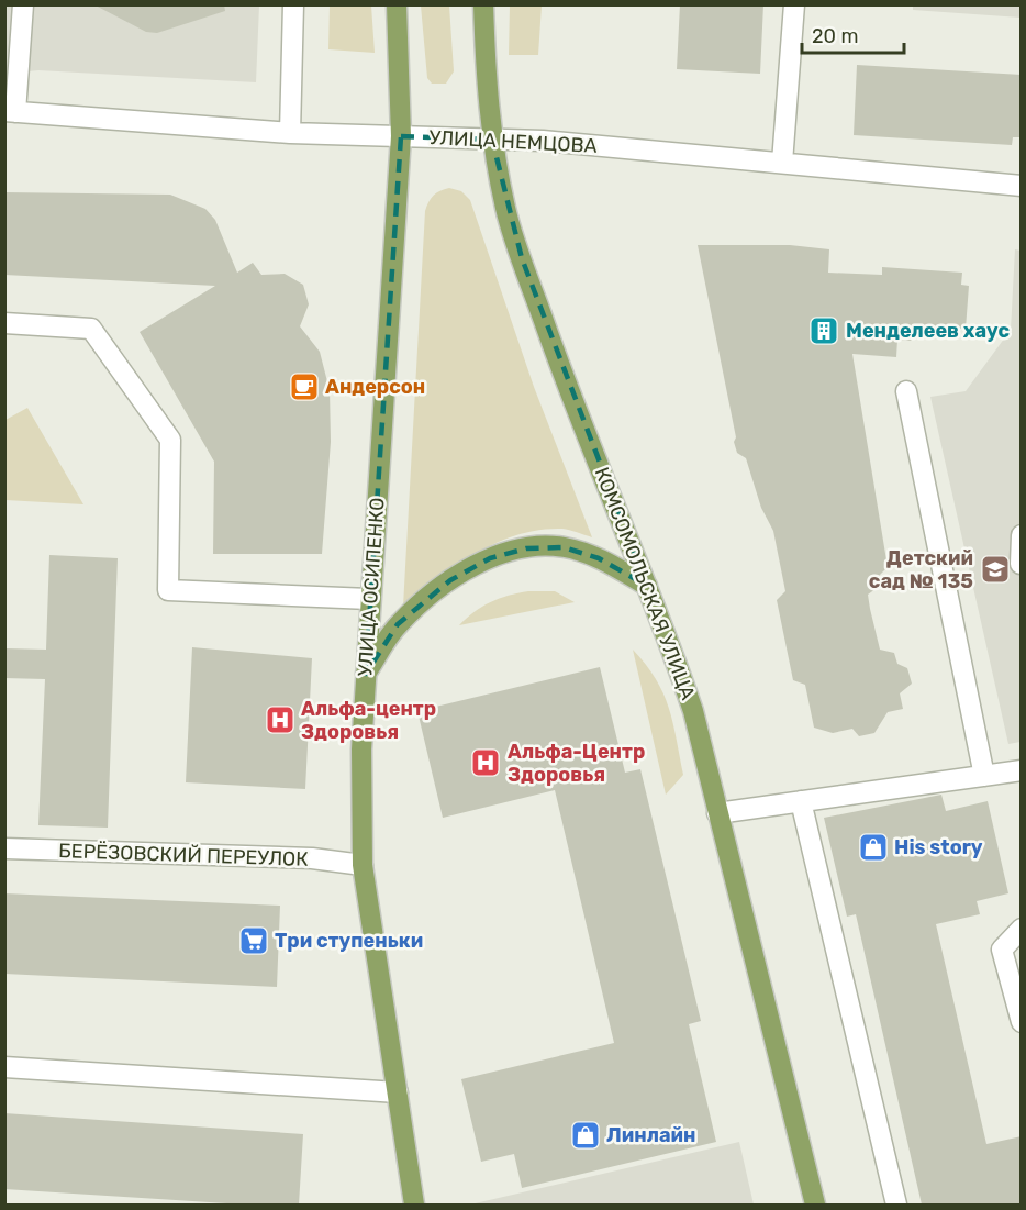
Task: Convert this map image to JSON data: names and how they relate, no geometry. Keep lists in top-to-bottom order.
{
  "streets": {
    "main road": ["КОМСОМОЛЬСКАЯ УЛИЦА", "УЛИЦА ОСИПЕНКО"],
    "street": ["УЛИЦА НЕМЦОВА", "БЕРЁЗОВСКИЙ ПЕРЕУЛОК"]
  },
  "crossings": [
    ["УЛИЦА НЕМЦОВА", "КОМСОМОЛЬСКАЯ УЛИЦА"],
    ["УЛИЦА НЕМЦОВА", "УЛИЦА ОСИПЕНКО"],
    ["УЛИЦА ОСИПЕНКО", "БЕРЁЗОВСКИЙ ПЕРЕУЛОК"]
  ],
  "places": {
    "building": ["Менделеев хаус"],
    "cafe": ["Андерсон"],
    "school or university": ["Детский сад № 135"],
    "hospital": ["Альфа-центр Здоровья", "Альфа-Центр Здоровья"],
    "shop": ["His story", "Линлайн"],
    "supermarket": ["Три ступеньки"]
  },
  "scale_bar": "20 m"
}
